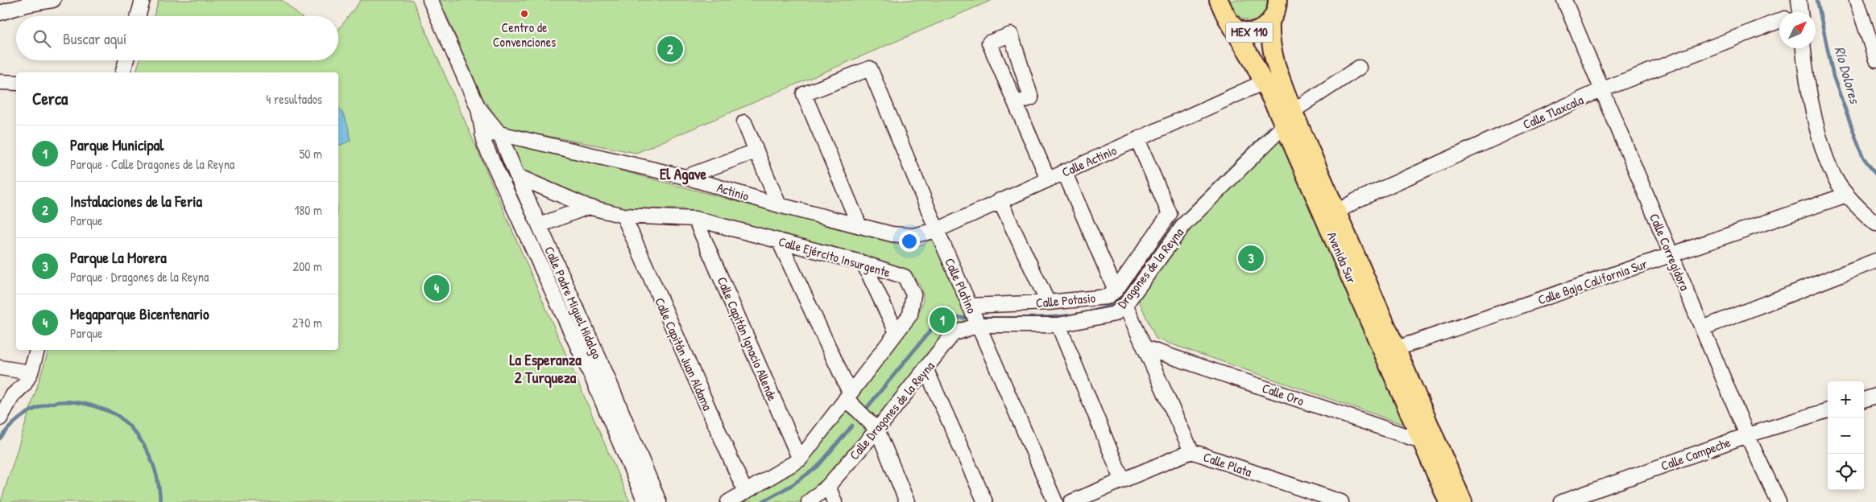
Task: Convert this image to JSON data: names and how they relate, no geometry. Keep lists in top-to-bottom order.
{
  "streets": {
    "main road": ["MEX 110", "Avenida Sur"],
    "street": [
      "Calle Tlaxcala",
      "Calle Actinio",
      "Actinio",
      "Calle Corregidora",
      "Calle Ejército Insurgente",
      "Dragones de la Reyna",
      "Calle Baja California Sur",
      "Calle Platino",
      "Calle Potasio",
      "Calle Padre Miguel Hidalgo",
      "Calle Capitán Ignacio Allende",
      "Calle Capitán Juan Aldama",
      "Calle Oro",
      "Calle Dragones de la Reyna",
      "Calle Campeche",
      "Calle Plata"
    ]
  },
  "crossings": [
    ["MEX 110", "Avenida Sur"],
    ["Calle Tlaxcala", "Calle Corregidora"],
    ["Calle Tlaxcala", "Avenida Sur"],
    ["Calle Actinio", "Actinio"],
    ["Calle Actinio", "Avenida Sur"],
    ["Calle Actinio", "Calle Platino"],
    ["Actinio", "Calle Platino"],
    ["Actinio", "Calle Padre Miguel Hidalgo"],
    ["Calle Corregidora", "Calle Baja California Sur"],
    ["Calle Corregidora", "Calle Campeche"],
    ["Calle Ejército Insurgente", "Calle Padre Miguel Hidalgo"],
    ["Calle Ejército Insurgente", "Calle Capitán Ignacio Allende"],
    ["Calle Ejército Insurgente", "Calle Capitán Juan Aldama"],
    ["Avenida Sur", "Dragones de la Reyna"],
    ["Avenida Sur", "Calle Baja California Sur"],
    ["Avenida Sur", "Calle Oro"],
    ["Dragones de la Reyna", "Calle Platino"],
    ["Dragones de la Reyna", "Calle Potasio"],
    ["Dragones de la Reyna", "Calle Dragones de la Reyna"],
    ["Calle Platino", "Calle Potasio"],
    ["Calle Platino", "Calle Dragones de la Reyna"],
    ["Calle Potasio", "Calle Dragones de la Reyna"]
  ],
  "districts": ["El Agave", "La Esperanza 2 Turqueza"],
  "water": ["Río Dolores"],
  "places": ["Centro de Convenciones"],
  "north": "top right",
  "page": {
    "search": "Buscar aquí",
    "pins": [
      "2",
      "3",
      "4",
      "1"
    ],
    "heading": ["Cerca", "4 resultados"],
    "list": [
      {
        "mark": "1",
        "name": "Parque Municipal",
        "note": "Parque · Calle Dragones de la Reyna",
        "value": "50 m"
      },
      {
        "mark": "2",
        "name": "Instalaciones de la Feria",
        "note": "Parque",
        "value": "180 m"
      },
      {
        "mark": "3",
        "name": "Parque La Morera",
        "note": "Parque · Dragones de la Reyna",
        "value": "200 m"
      },
      {
        "mark": "4",
        "name": "Megaparque Bicentenario",
        "note": "Parque",
        "value": "270 m"
      }
    ],
    "map_buttons": ["+", "−"]
  }
}
